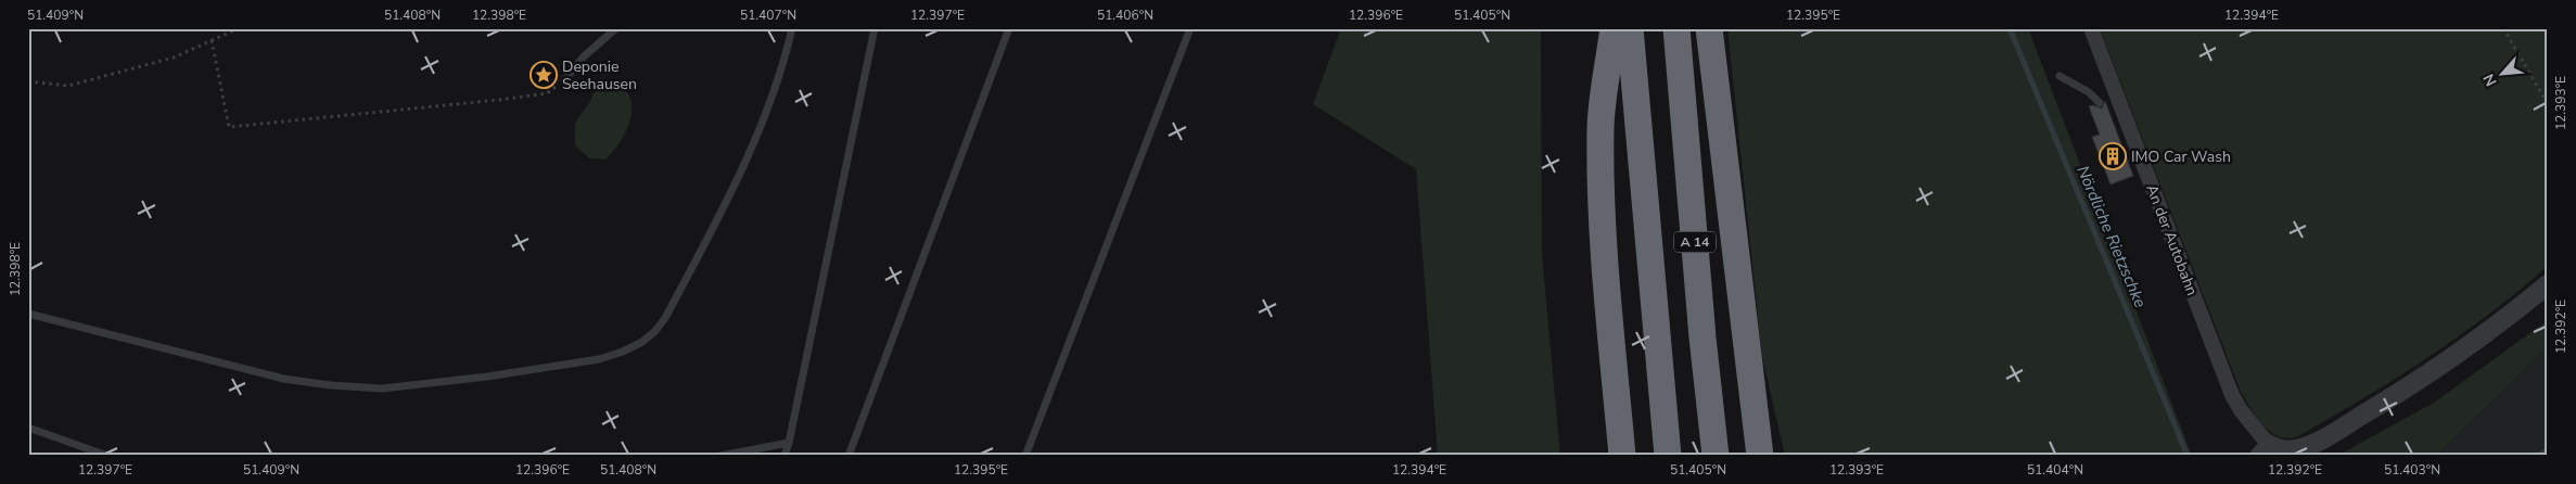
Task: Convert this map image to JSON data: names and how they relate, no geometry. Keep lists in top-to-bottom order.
{
  "streets": {
    "highway": ["A 14"],
    "street": ["An der Autobahn"]
  },
  "water": ["Nördliche Rietzschke"],
  "places": {
    "place": ["Deponie Seehausen"],
    "building": ["IMO Car Wash"]
  },
  "north": "bottom left",
  "coordinates": [
    "51.409°N",
    "51.408°N",
    "12.398°E",
    "51.407°N",
    "12.397°E",
    "51.406°N",
    "12.396°E",
    "51.405°N",
    "12.395°E",
    "12.394°E",
    "12.393°E",
    "12.392°E",
    "51.404°N",
    "51.403°N"
  ]
}
